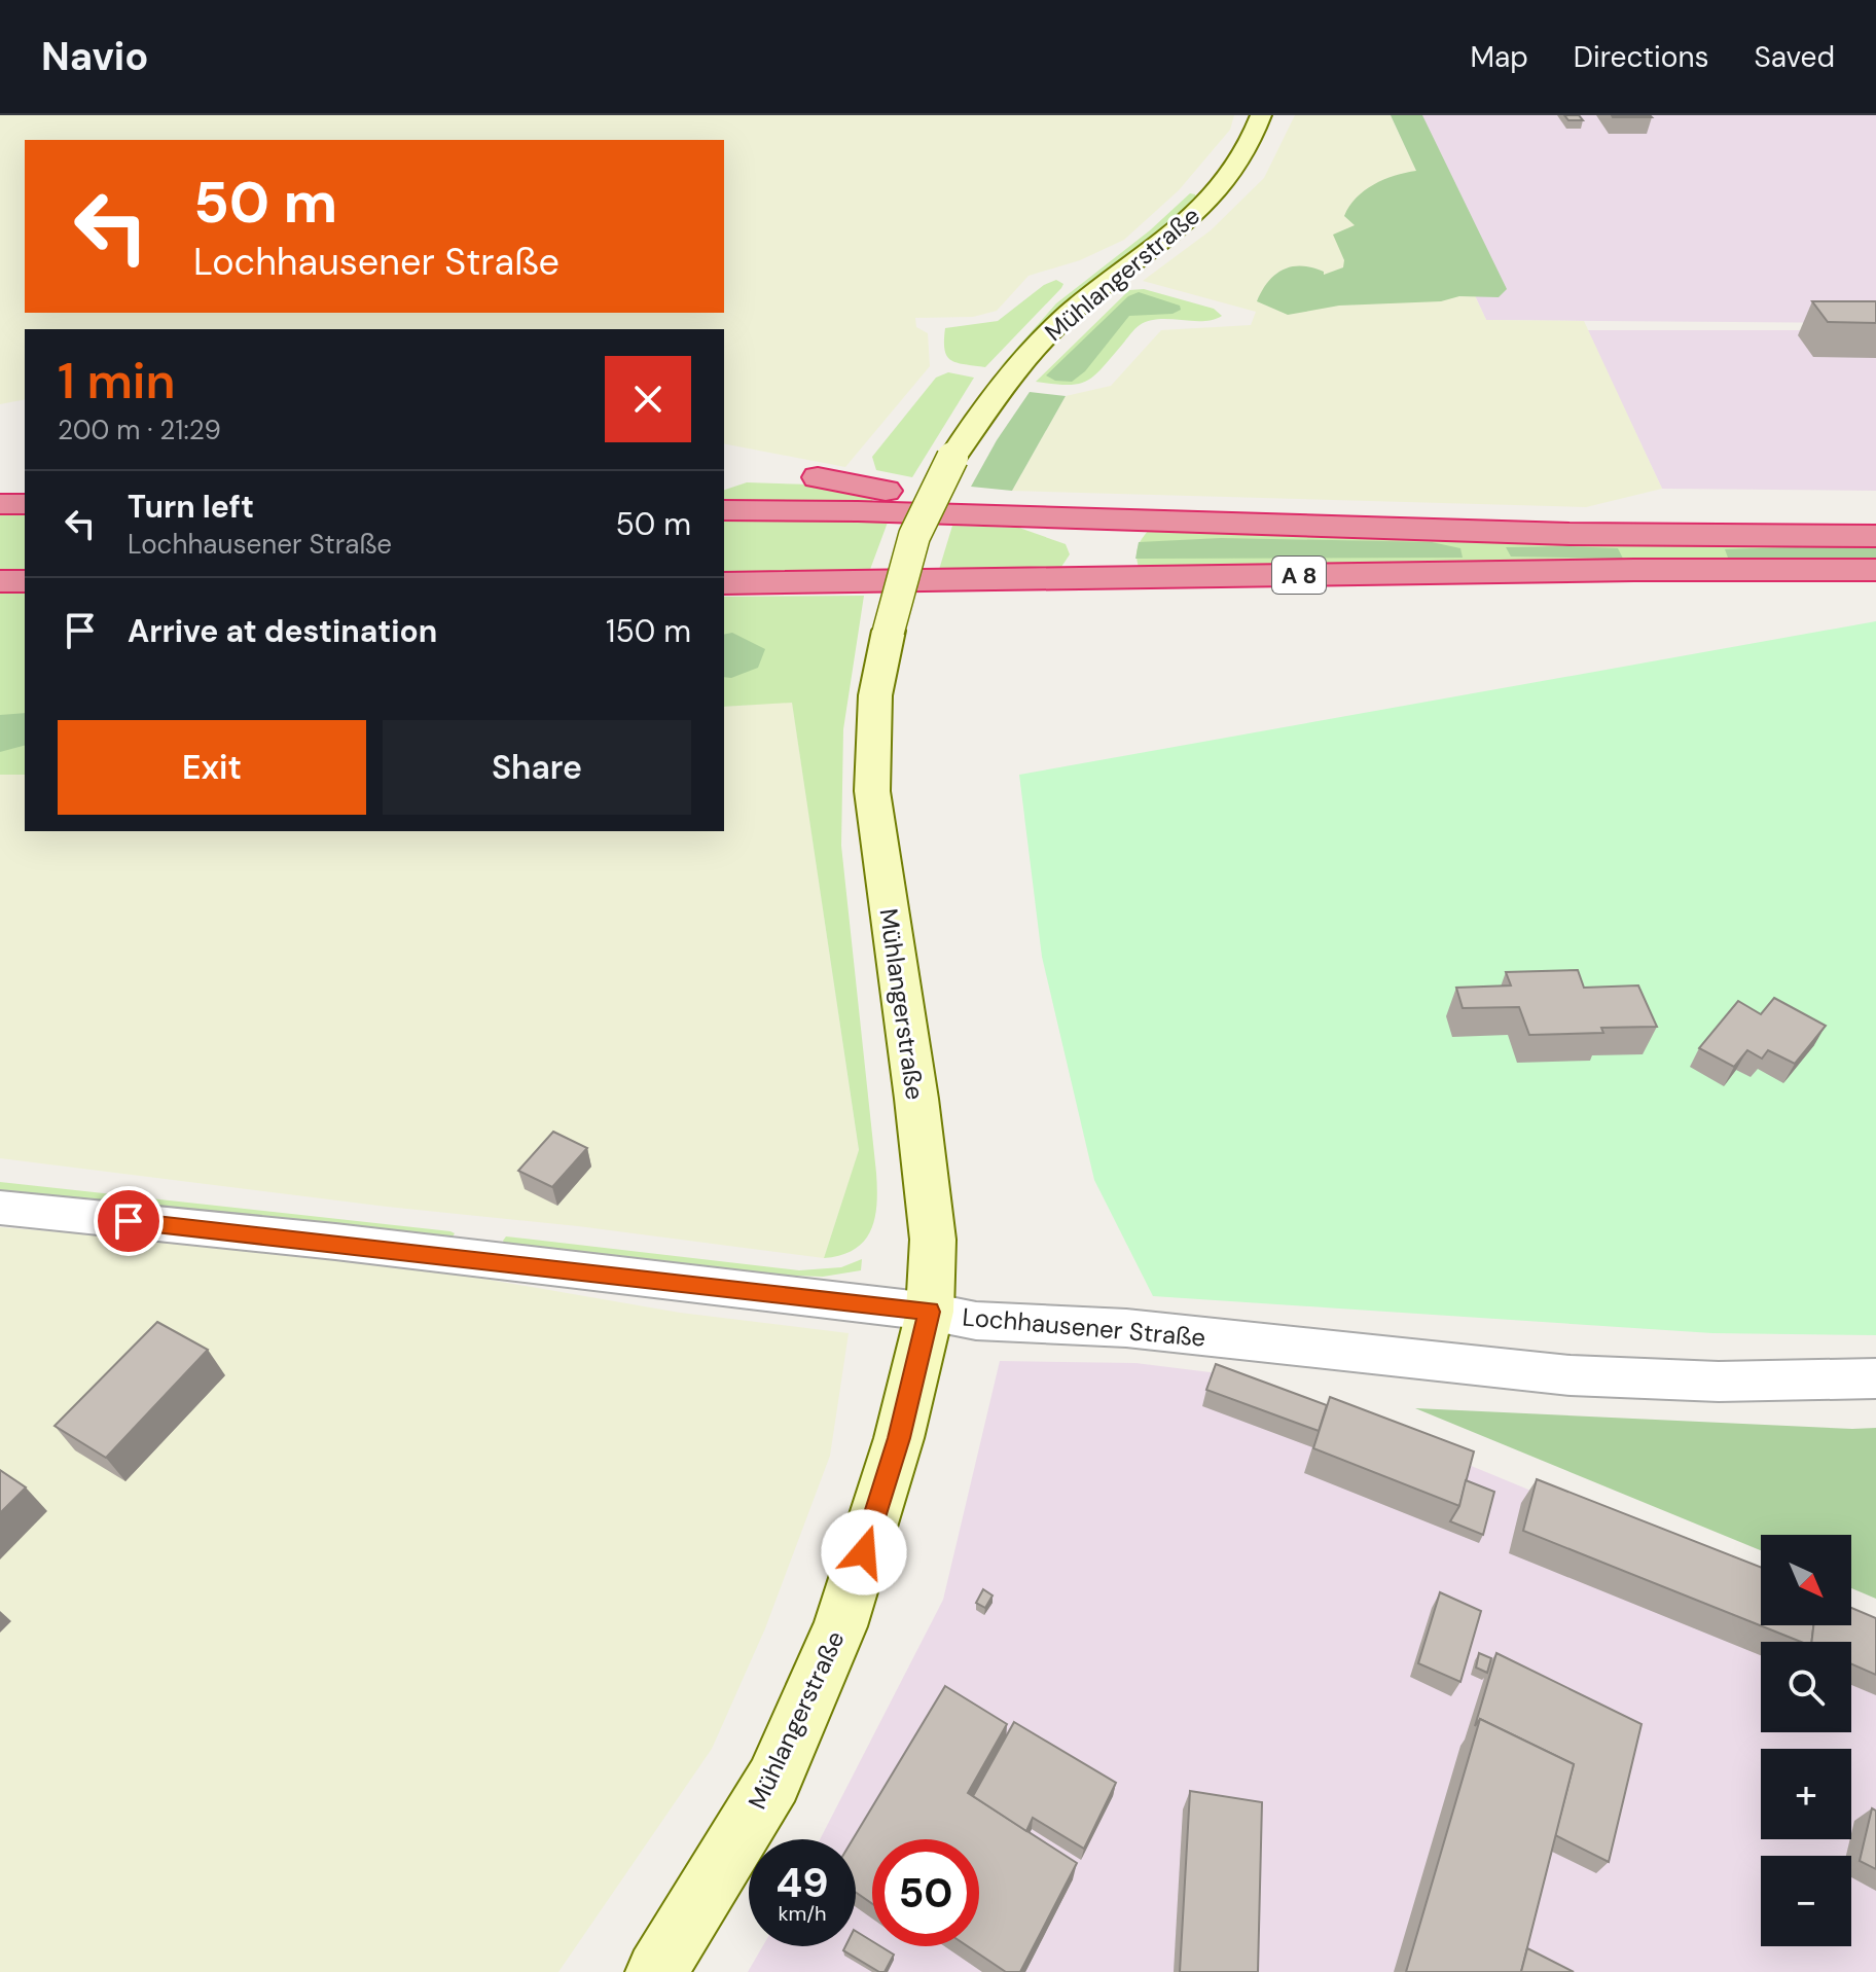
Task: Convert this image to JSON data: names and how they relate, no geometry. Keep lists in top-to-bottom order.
{
  "streets": {
    "highway": ["A 8"],
    "main road": ["Mühlangerstraße"],
    "street": ["Lochhausener Straße"]
  },
  "crossings": [
    ["Mühlangerstraße", "Lochhausener Straße"]
  ],
  "north": "bottom right",
  "page": {
    "header": "Navio",
    "nav": ["Map", "Directions", "Saved"],
    "turn": ["50 m", "Lochhausener Straße"],
    "heading": ["1 min", "200 m · 21:29"],
    "list": [
      {
        "name": "Turn left",
        "note": "Lochhausener Straße",
        "value": "50 m"
      },
      {
        "name": "Arrive at destination",
        "value": "150 m"
      }
    ],
    "buttons": ["Exit", "Share"],
    "map_buttons": ["+", "−"],
    "speed": "49 km/h",
    "limit": "50"
  }
}
